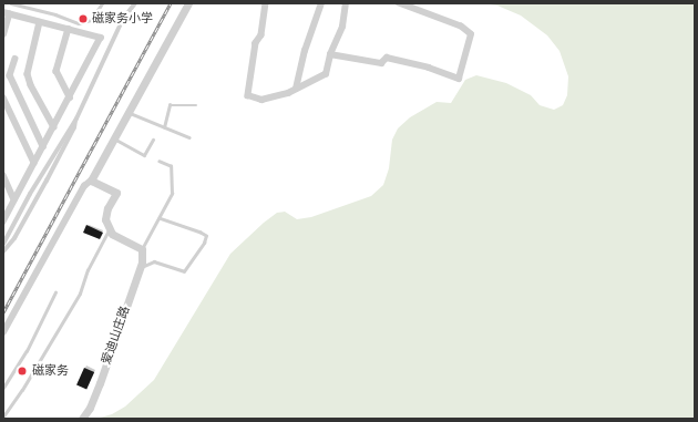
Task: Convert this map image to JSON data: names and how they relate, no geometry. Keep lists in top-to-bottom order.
{
  "streets": {
    "street": ["爱迪山庄路"]
  },
  "places": ["磁家务小学", "磁家务"]
}
